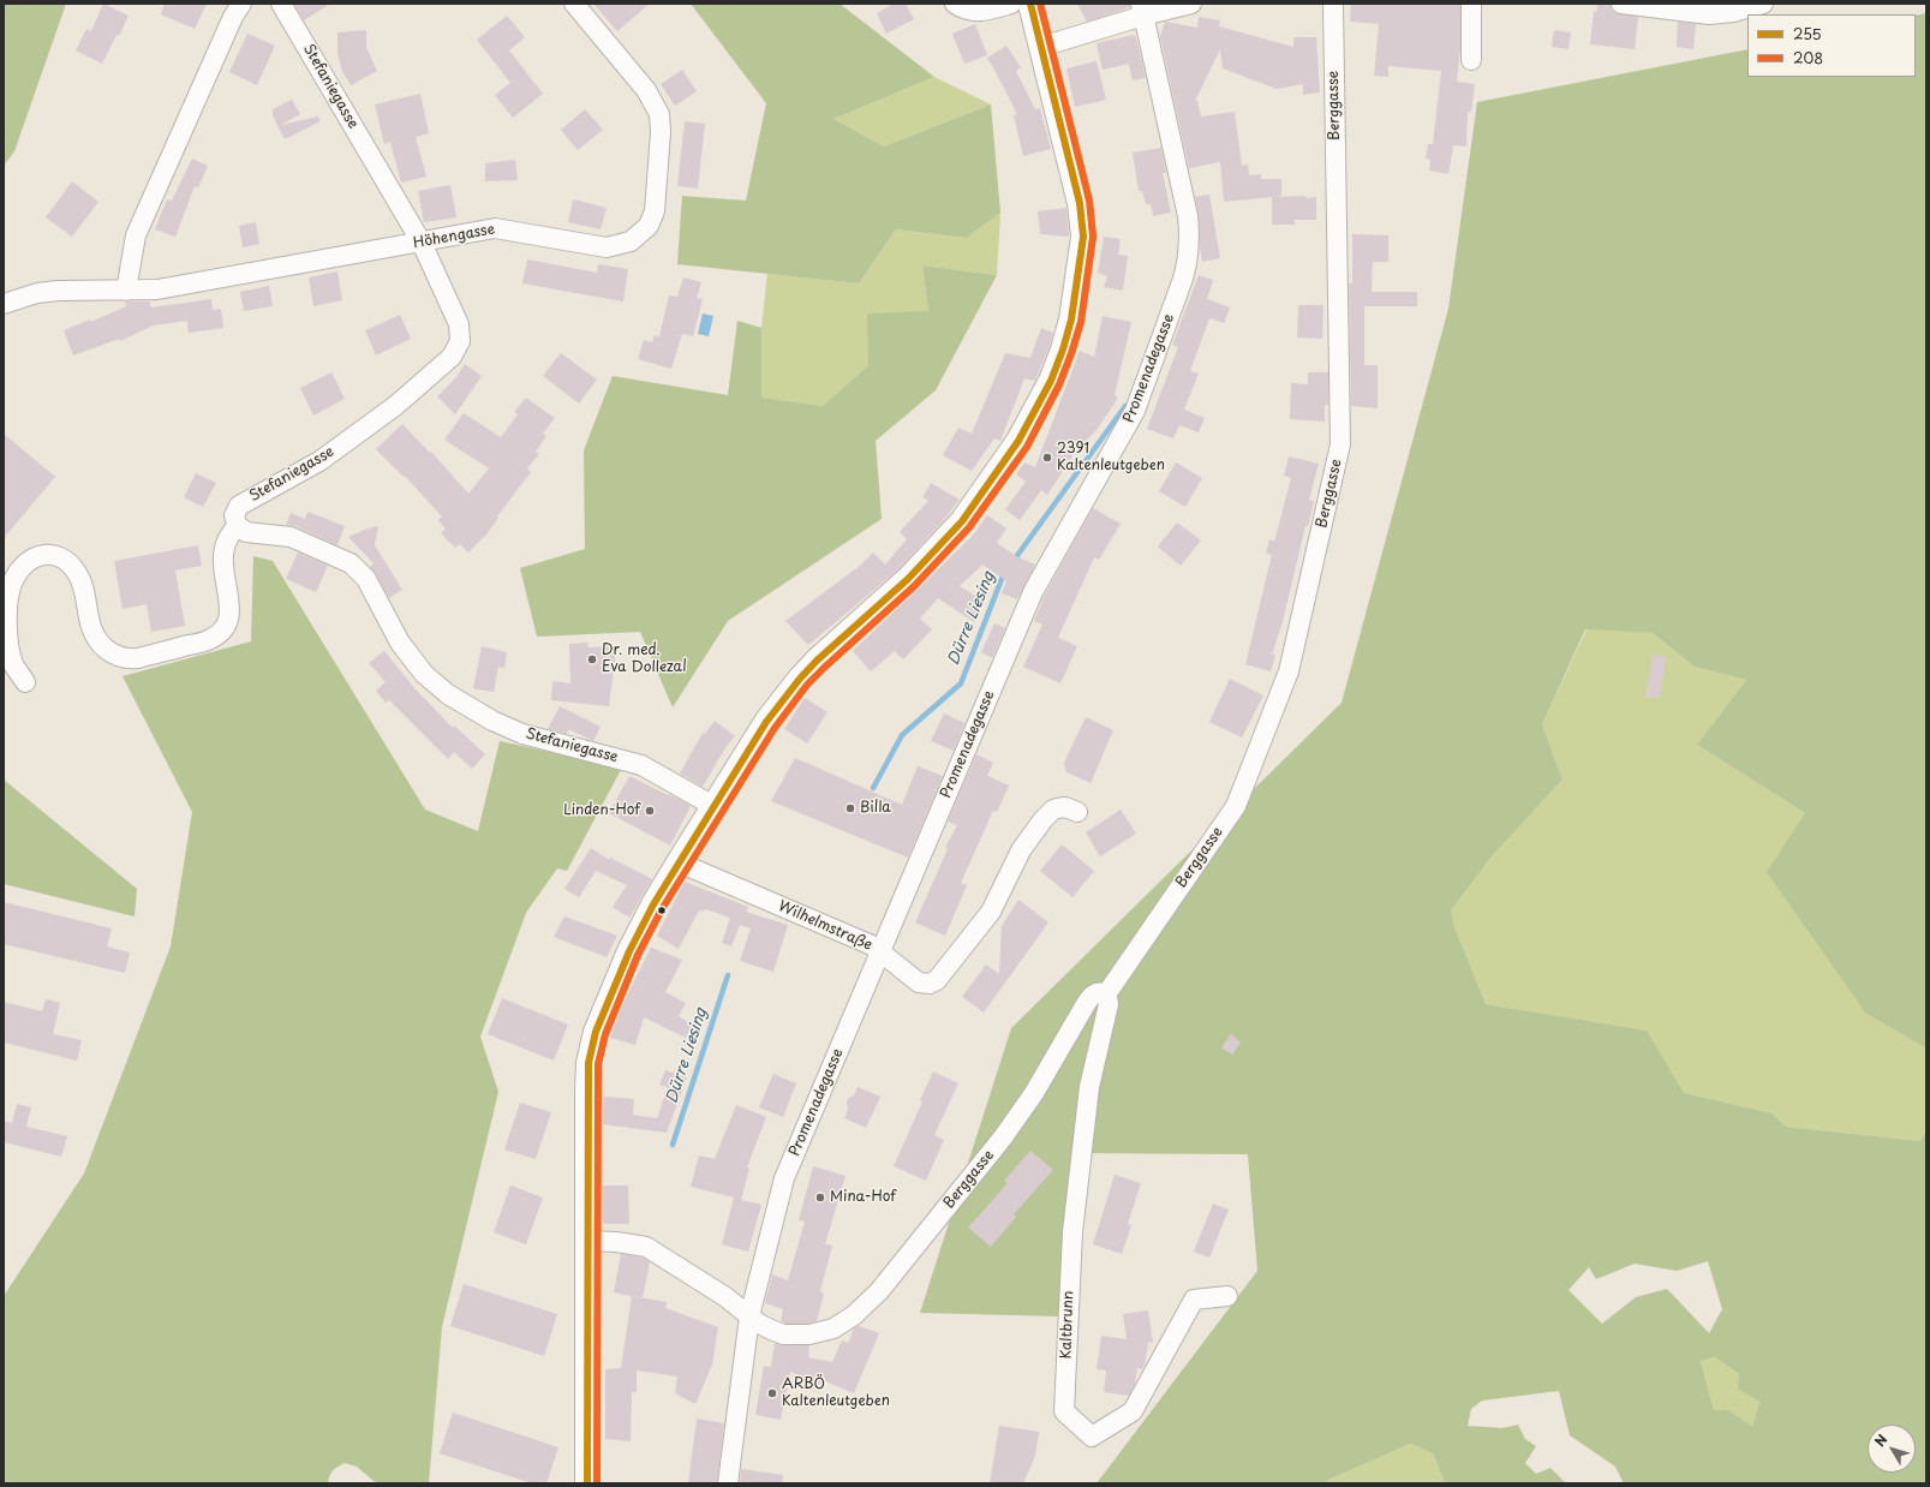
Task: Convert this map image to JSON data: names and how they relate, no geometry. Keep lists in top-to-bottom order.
{
  "streets": {
    "street": [
      "Stefaniegasse",
      "Berggasse",
      "Höhengasse",
      "Promenadegasse",
      "Wilhelmstraße",
      "Kaltbrunn"
    ]
  },
  "crossings": [
    ["Stefaniegasse", "Höhengasse"],
    ["Berggasse", "Promenadegasse"],
    ["Berggasse", "Kaltbrunn"],
    ["Promenadegasse", "Wilhelmstraße"]
  ],
  "water": ["Dürre Liesing"],
  "places": [
    "2391 Kaltenleutgeben",
    "Dr. med. Eva Dollezal",
    "Billa",
    "Linden-Hof",
    "Mina-Hof",
    "ARBÖ Kaltenleutgeben"
  ],
  "lines": ["transit line 255", "transit line 208"],
  "legend": ["255", "208"],
  "north": "top left"
}
